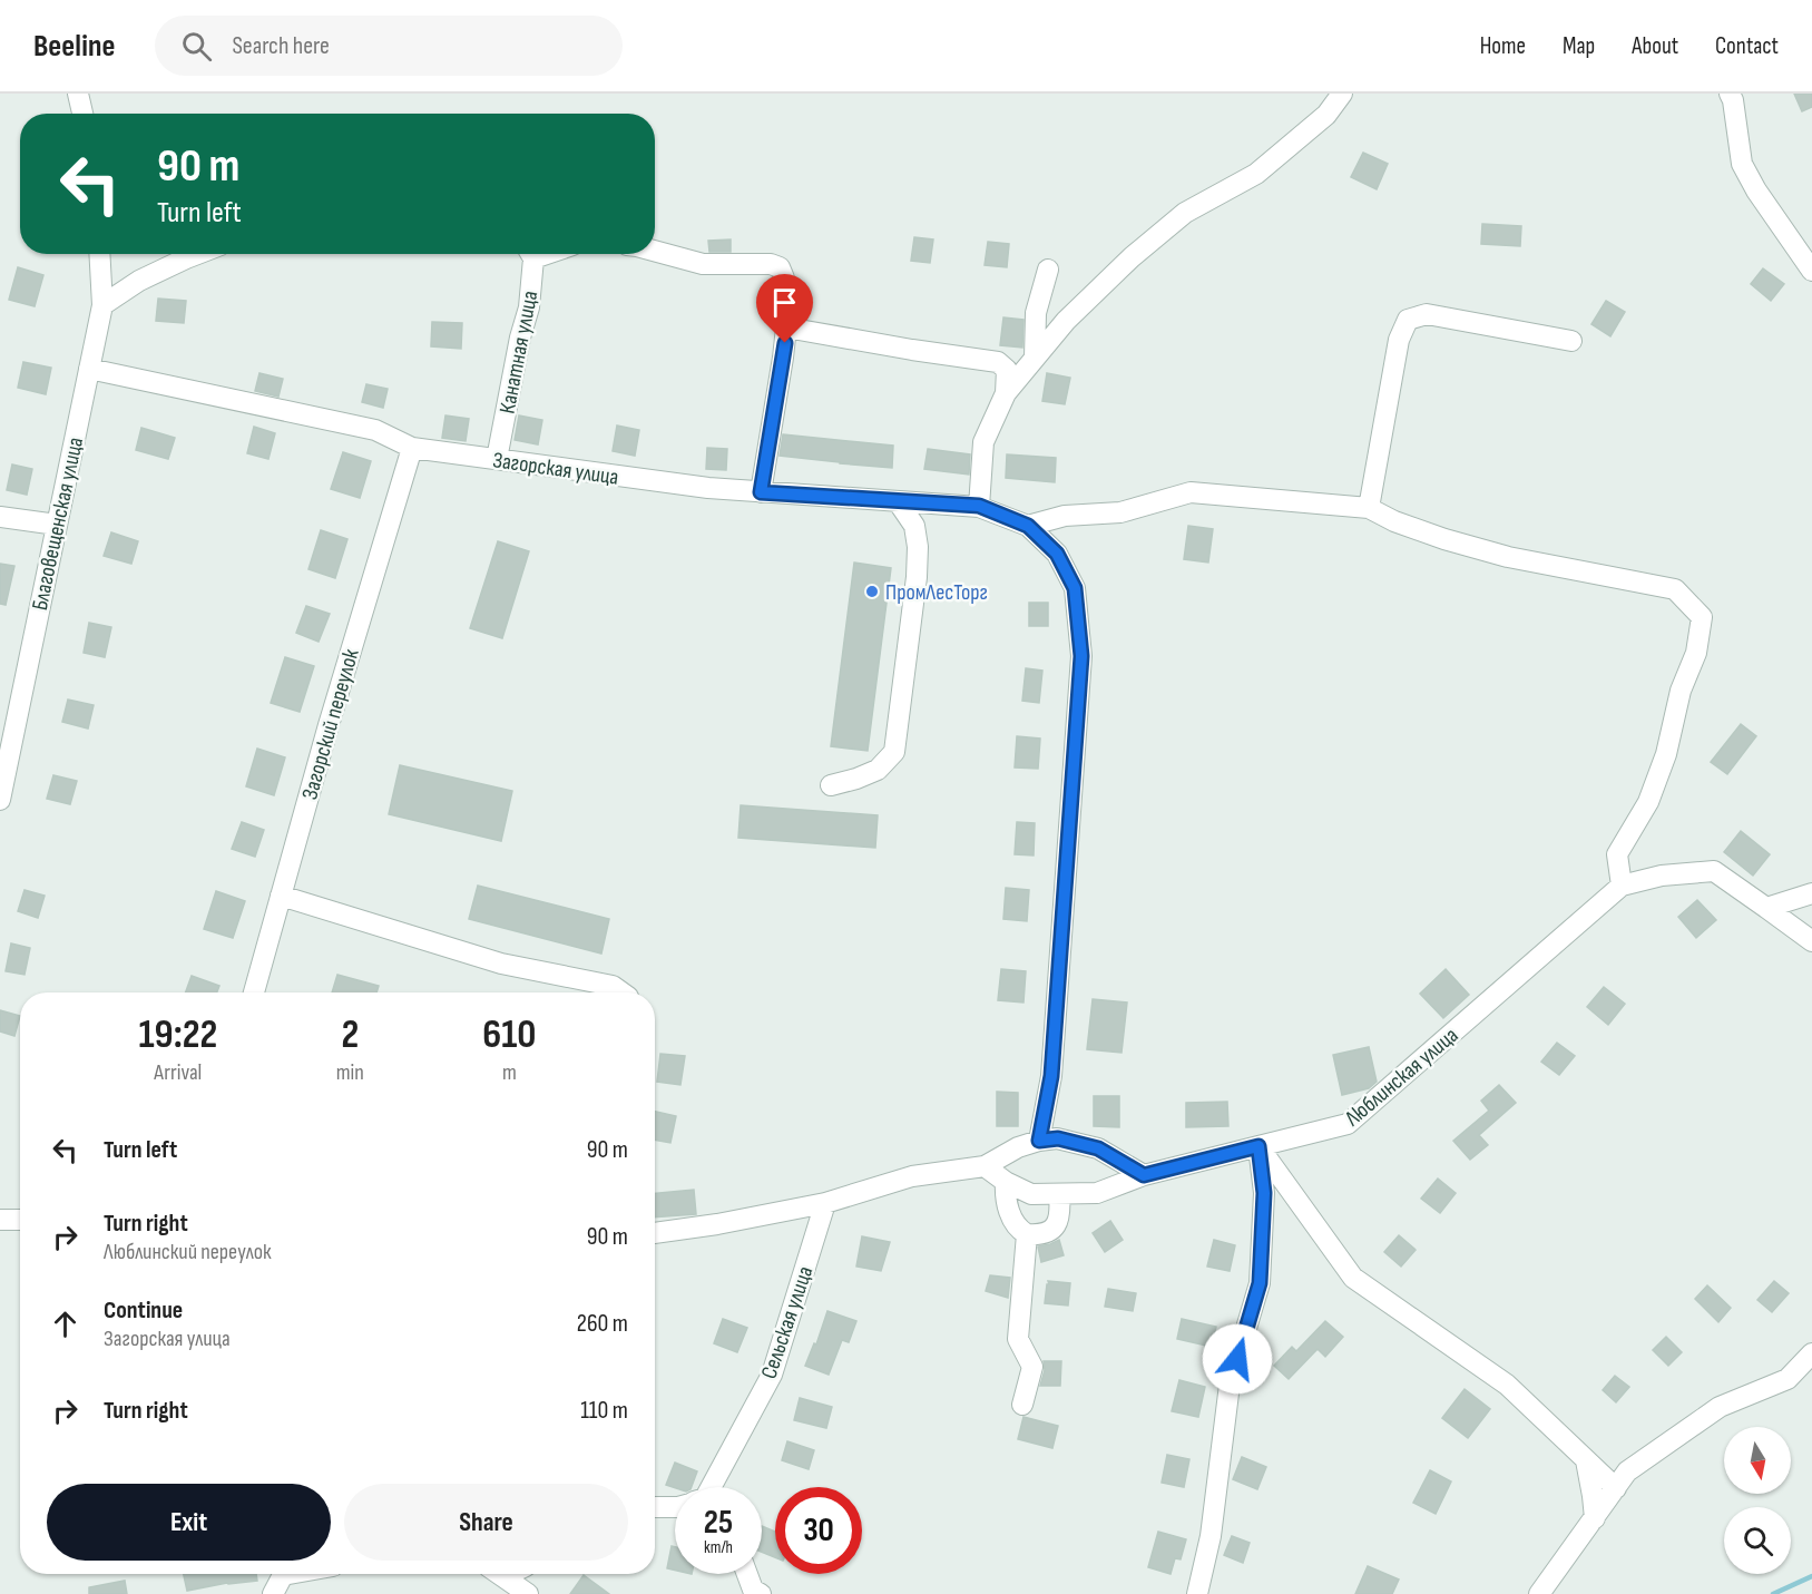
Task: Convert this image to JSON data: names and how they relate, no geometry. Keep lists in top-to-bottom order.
{
  "streets": {
    "street": [
      "Канатная улица",
      "Загорская улица",
      "Благовещенская улица",
      "Загорский переулок",
      "Люблинская улица",
      "Сельская улица"
    ]
  },
  "crossings": [
    ["Канатная улица", "Загорская улица"],
    ["Загорская улица", "Благовещенская улица"],
    ["Загорская улица", "Загорский переулок"]
  ],
  "places": ["ПромЛесТорг"],
  "north": "bottom",
  "page": {
    "header": "Beeline",
    "search": "Search here",
    "nav": [
      "Home",
      "Map",
      "About",
      "Contact"
    ],
    "turn": ["90 m", "Turn left"],
    "eta": [
      "19:22",
      "Arrival",
      "2",
      "min",
      "610",
      "m"
    ],
    "list": [
      {
        "name": "Turn left",
        "value": "90 m"
      },
      {
        "name": "Turn right",
        "note": "Люблинский переулок",
        "value": "90 m"
      },
      {
        "name": "Continue",
        "note": "Загорская улица",
        "value": "260 m"
      },
      {
        "name": "Turn right",
        "value": "110 m"
      }
    ],
    "buttons": ["Exit", "Share"],
    "speed": "25 km/h",
    "limit": "30"
  }
}
